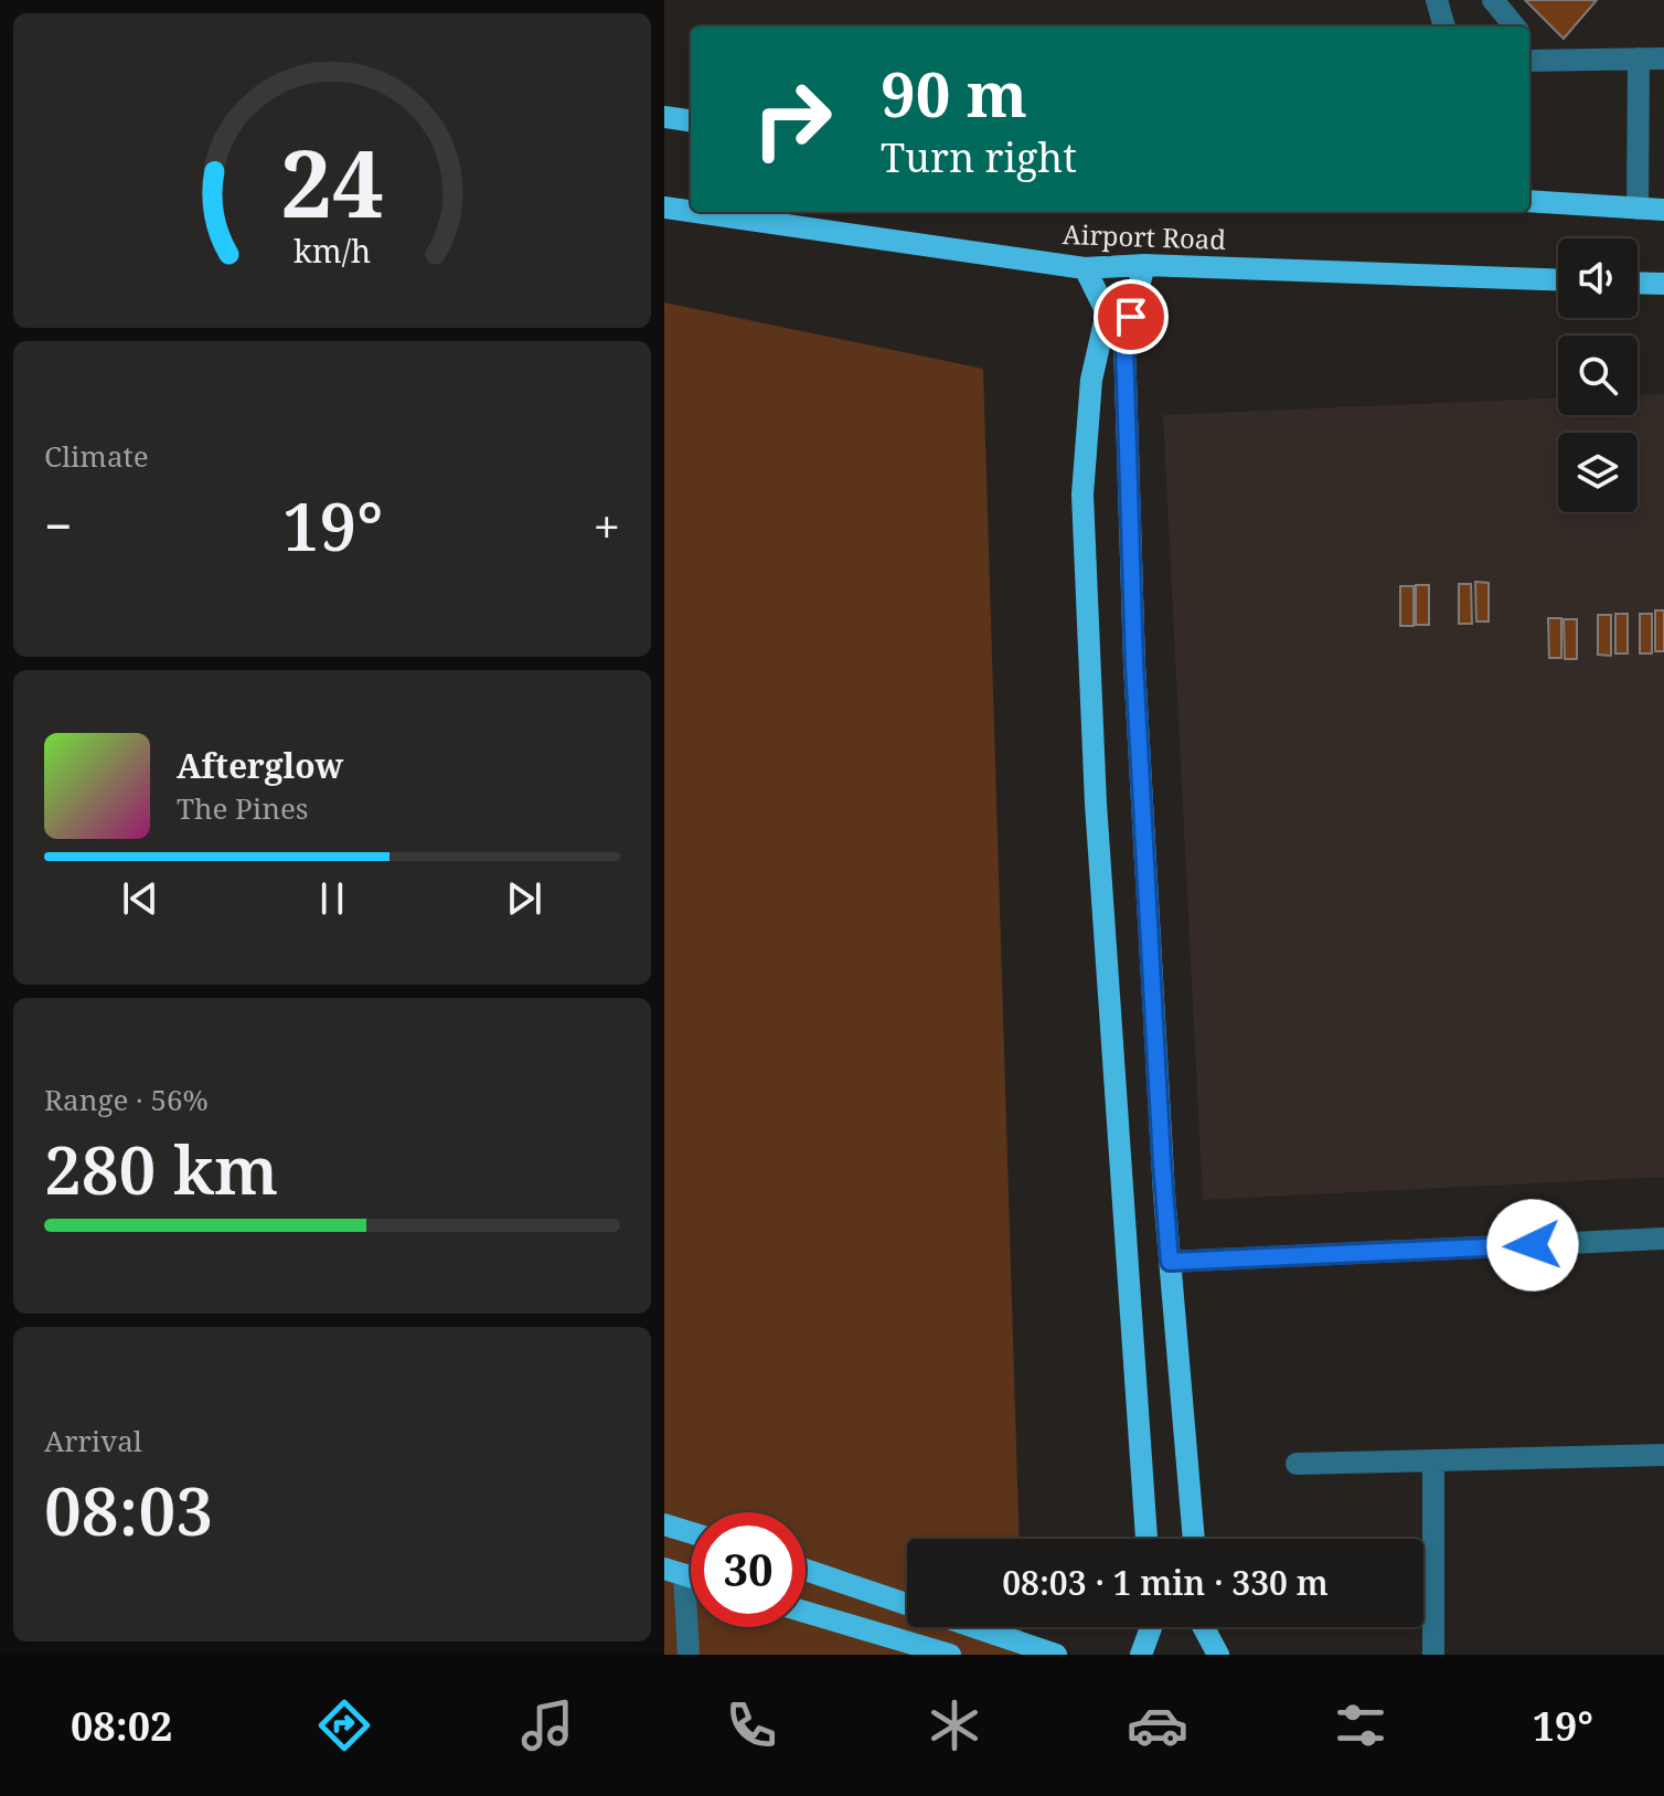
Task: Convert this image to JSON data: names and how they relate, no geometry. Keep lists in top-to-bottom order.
{
  "streets": {
    "main road": ["Airport Road"]
  },
  "page": {
    "turn": ["90 m", "Turn right"],
    "tile": [
      "Climate",
      ["Range · 56%", "280 km"],
      ["Arrival", "08:03"]
    ],
    "heat": ["−", "19°", "+"],
    "song": ["Afterglow", "The Pines"],
    "limit": "30",
    "trip": "08:03 · 1 min · 330 m",
    "tabs": ["08:02", "19°"],
    "gauge": ["24", "km/h"]
  }
}
